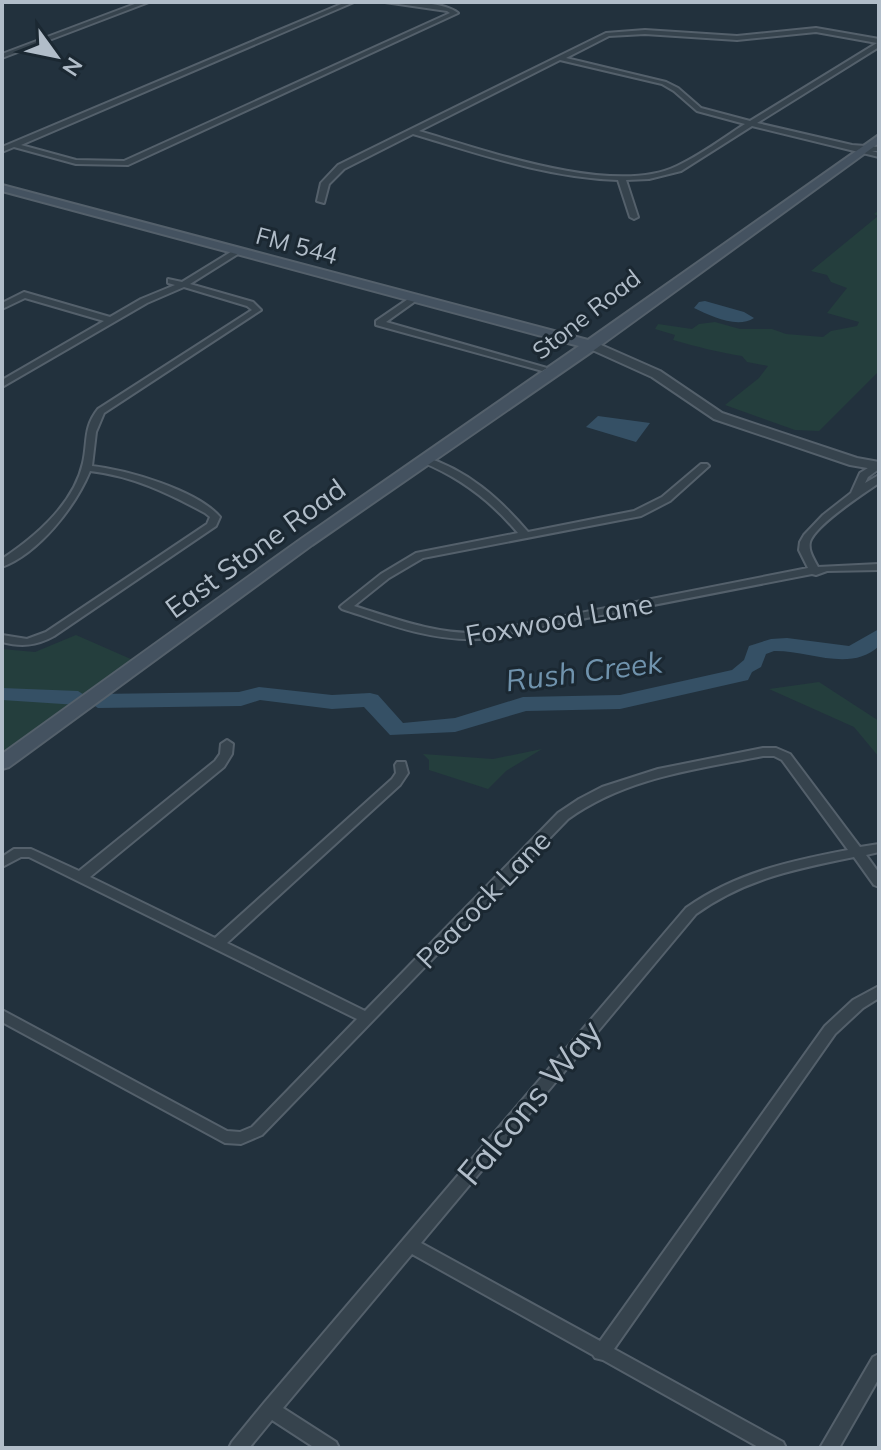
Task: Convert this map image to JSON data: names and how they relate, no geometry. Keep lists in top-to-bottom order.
{
  "streets": {
    "main road": ["FM 544", "Stone Road", "East Stone Road"],
    "street": ["Foxwood Lane", "Peacock Lane", "Falcons Way"]
  },
  "crossings": [
    ["FM 544", "Stone Road"],
    ["Stone Road", "East Stone Road"],
    ["Peacock Lane", "Falcons Way"]
  ],
  "water": ["Rush Creek"],
  "north": "bottom right"
}
